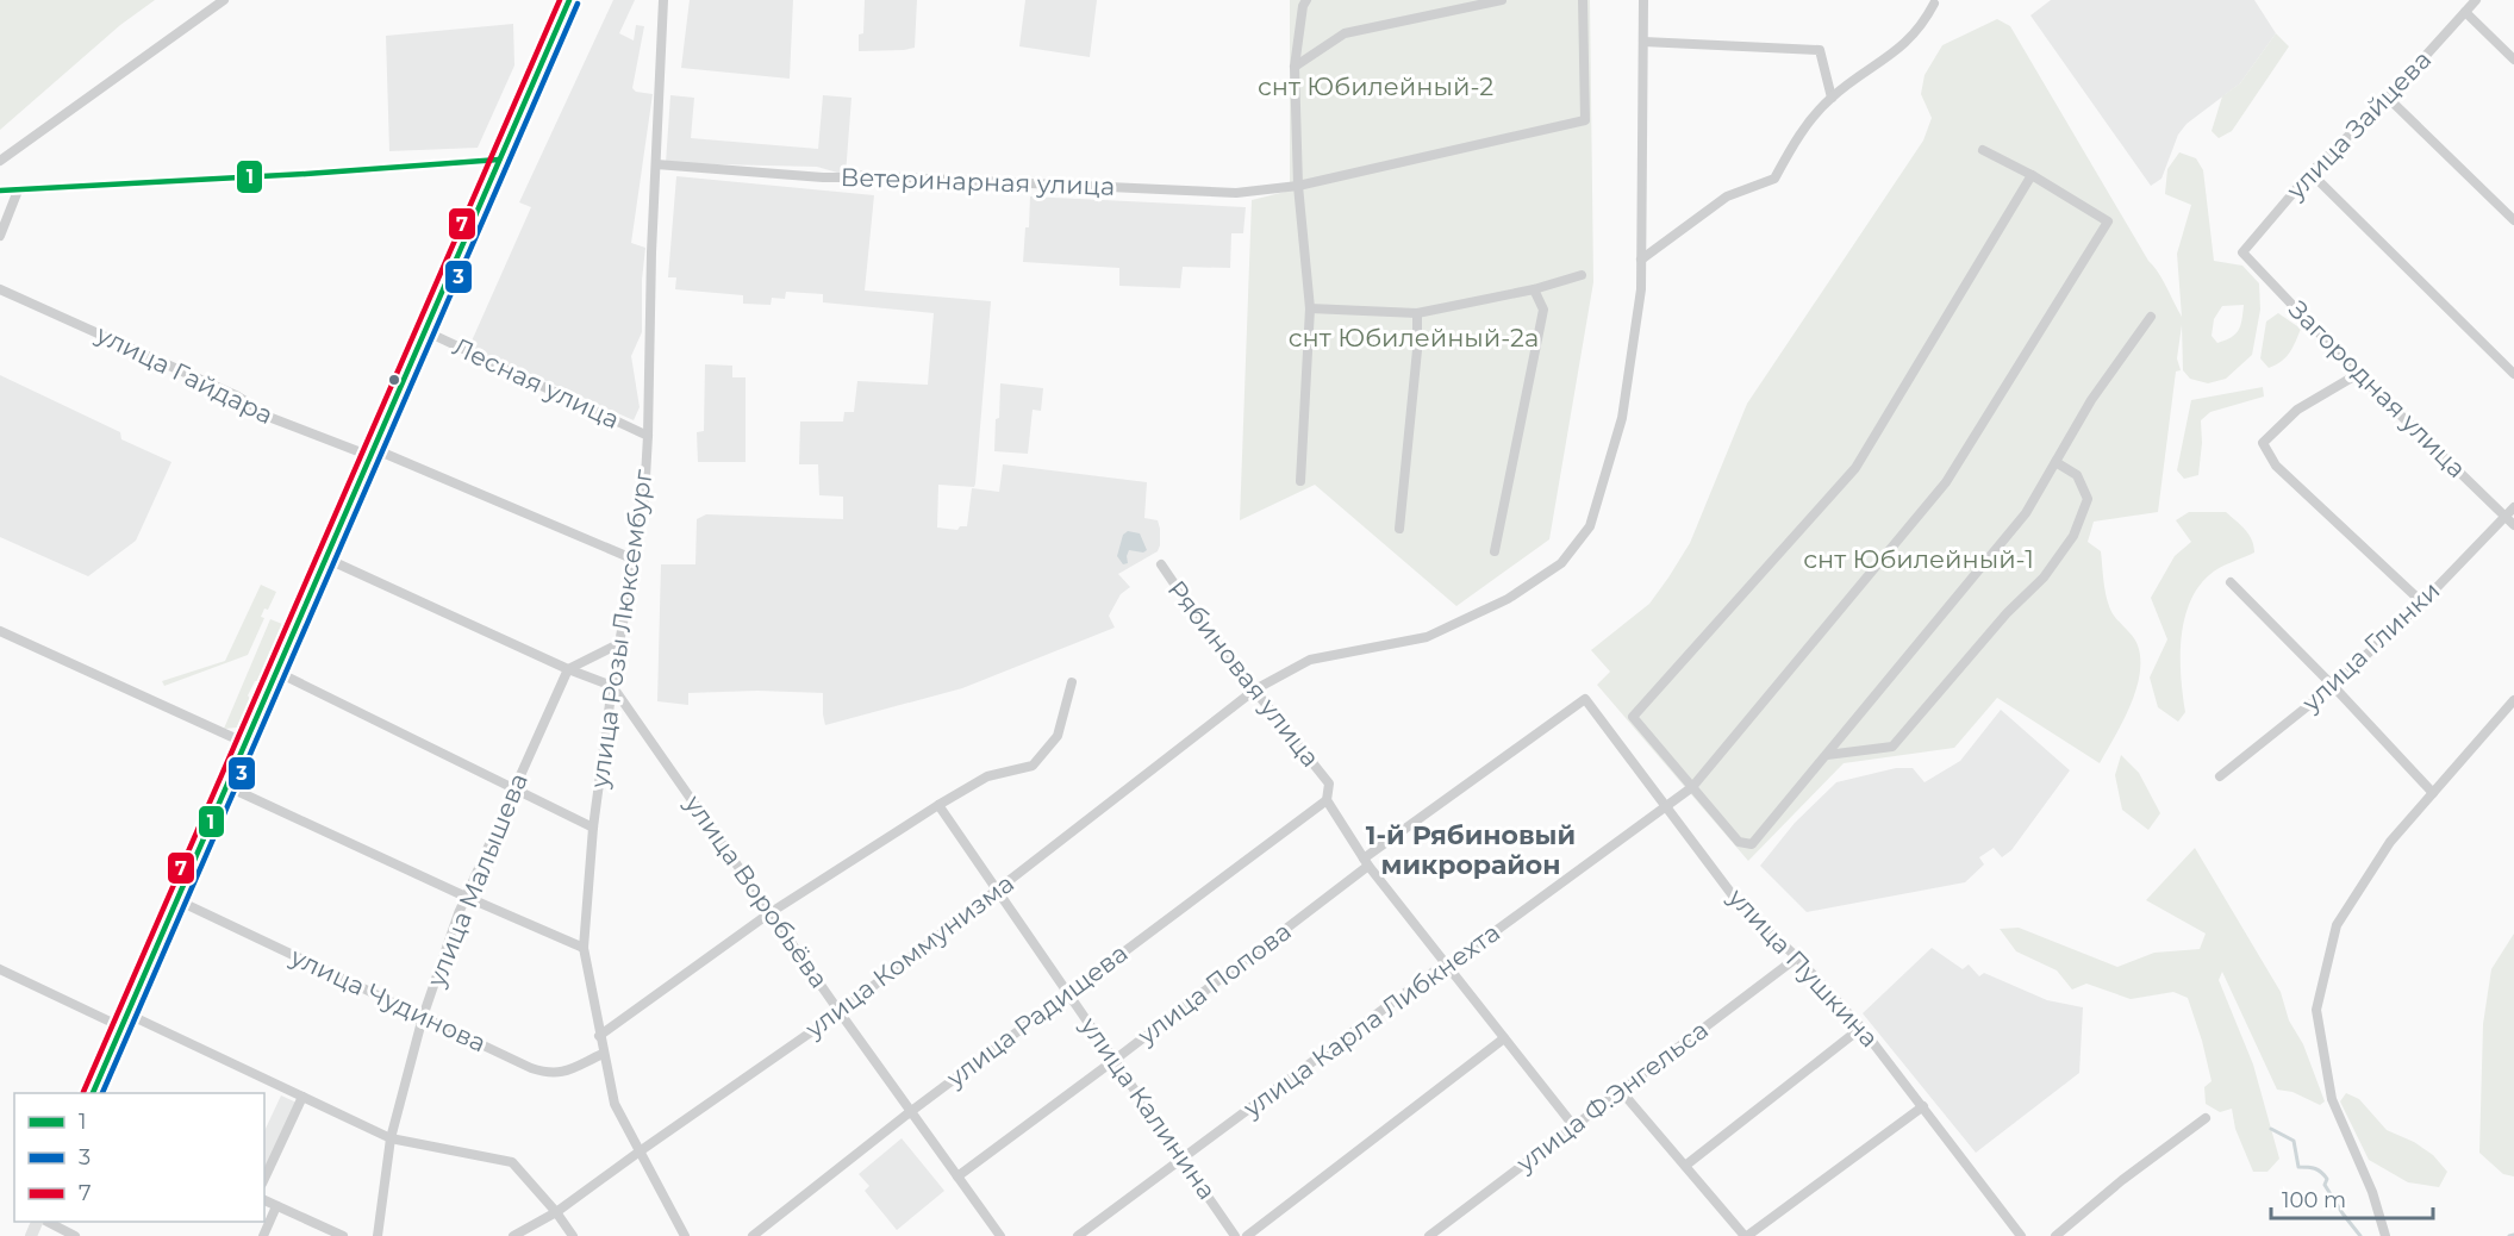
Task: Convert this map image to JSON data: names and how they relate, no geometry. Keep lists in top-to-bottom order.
{
  "streets": {
    "street": [
      "улица Зайцева",
      "Ветеринарная улица",
      "улица Гайдара",
      "Лесная улица",
      "Загородная улица",
      "улица Розы Люксембург",
      "улица Глинки",
      "Рябиновая улица",
      "улица Малышева",
      "улица Воробьёва",
      "улица Коммунизма",
      "улица Пушкина",
      "улица Попова",
      "улица Чудинова",
      "улица Радищева",
      "улица Карла Либкнехта",
      "улица Ф.Энгельса",
      "улица Калинина"
    ]
  },
  "crossings": [
    ["улица Зайцева", "Загородная улица"],
    ["Ветеринарная улица", "улица Розы Люксембург"],
    ["улица Гайдара", "улица Розы Люксембург"],
    ["Лесная улица", "улица Розы Люксембург"],
    ["Загородная улица", "улица Глинки"],
    ["улица Розы Люксембург", "улица Воробьёва"],
    ["улица Розы Люксембург", "улица Коммунизма"],
    ["улица Розы Люксембург", "улица Чудинова"],
    ["Рябиновая улица", "улица Коммунизма"],
    ["Рябиновая улица", "улица Попова"],
    ["Рябиновая улица", "улица Радищева"],
    ["Рябиновая улица", "улица Карла Либкнехта"],
    ["Рябиновая улица", "улица Ф.Энгельса"],
    ["улица Малышева", "улица Чудинова"],
    ["улица Воробьёва", "улица Коммунизма"],
    ["улица Воробьёва", "улица Попова"],
    ["улица Воробьёва", "улица Радищева"],
    ["улица Коммунизма", "улица Калинина"],
    ["улица Пушкина", "улица Попова"],
    ["улица Пушкина", "улица Карла Либкнехта"],
    ["улица Пушкина", "улица Ф.Энгельса"],
    ["улица Попова", "улица Калинина"],
    ["улица Радищева", "улица Калинина"],
    ["улица Карла Либкнехта", "улица Калинина"]
  ],
  "districts": ["1-й Рябиновый микрорайон"],
  "parks": ["снт Юбилейный-2", "снт Юбилейный-2а", "снт Юбилейный-1"],
  "lines": ["transit line 1", "transit line 7", "transit line 3"],
  "legend": ["1", "3", "7"],
  "scale_bar": "100 m"
}
